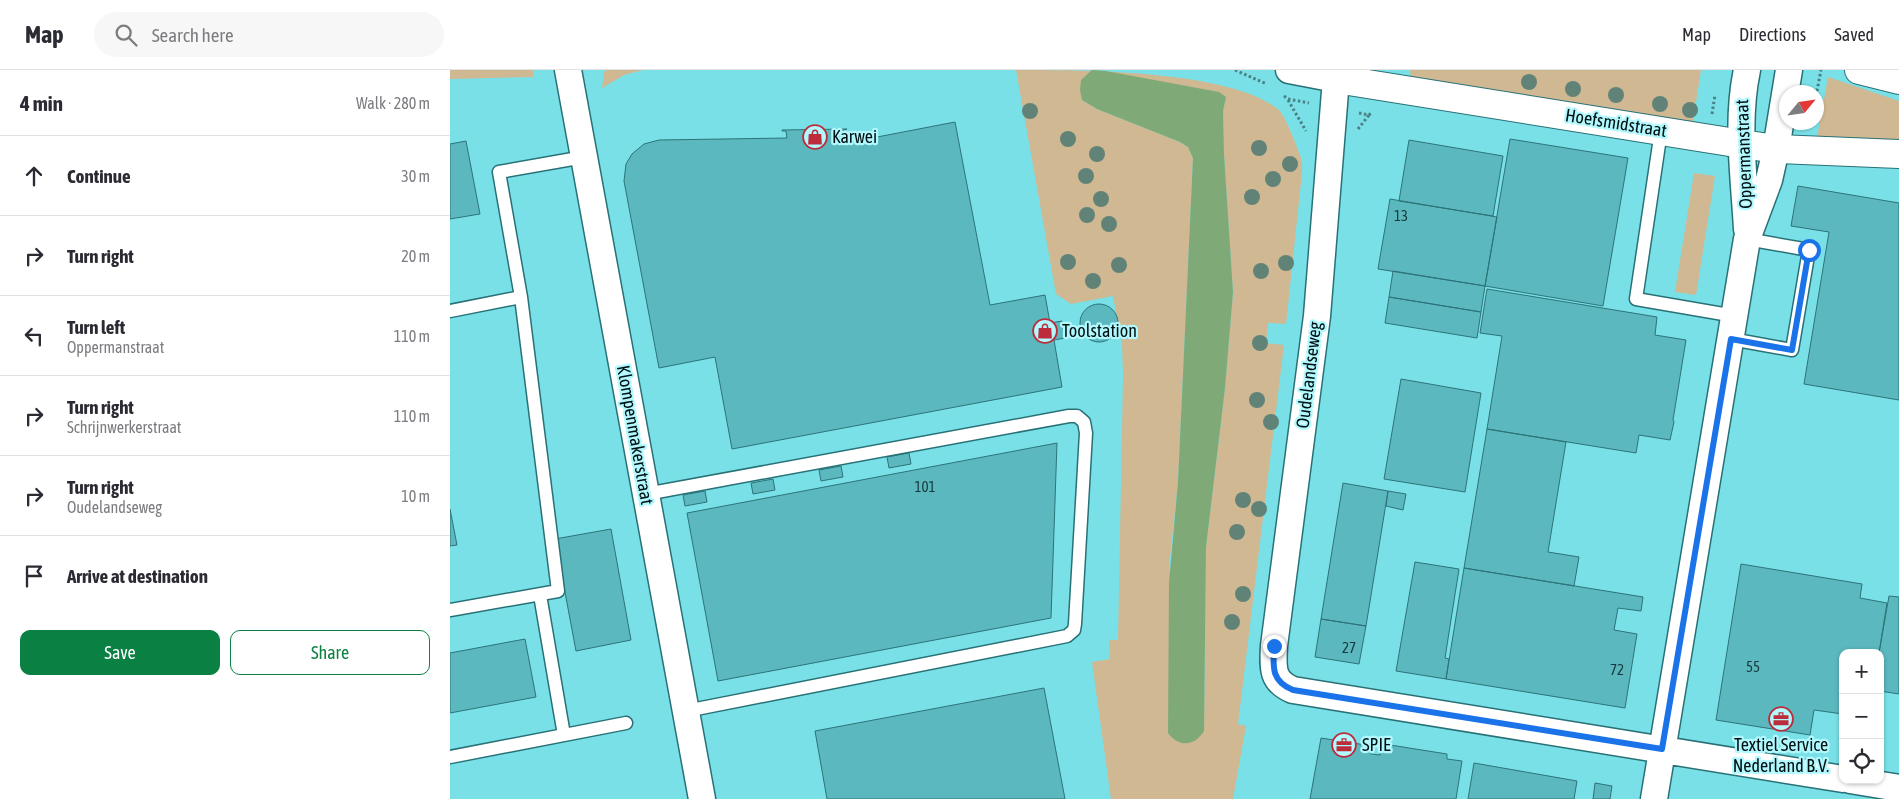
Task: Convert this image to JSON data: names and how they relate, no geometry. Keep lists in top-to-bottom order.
{
  "streets": {
    "street": [
      "Hoefsmidstraat",
      "Oppermanstraat",
      "Oudelandseweg",
      "Klompenmakerstraat"
    ]
  },
  "crossings": [
    ["Hoefsmidstraat", "Oppermanstraat"],
    ["Hoefsmidstraat", "Oudelandseweg"],
    ["Oppermanstraat", "Oudelandseweg"]
  ],
  "places": {
    "shop": ["Karwei", "Toolstation"],
    "office": ["Textiel Service Nederland B.V.", "SPIE"]
  },
  "house_numbers": [
    "13",
    "101",
    "27",
    "55",
    "72"
  ],
  "north": "top right",
  "page": {
    "header": "Map",
    "search": "Search here",
    "nav": ["Map", "Directions", "Saved"],
    "heading": ["4 min", "Walk · 280 m"],
    "list": [
      ["Continue", "30 m"],
      ["Turn right", "20 m"],
      ["Turn left", "Oppermanstraat", "110 m"],
      ["Turn right", "Schrijnwerkerstraat", "110 m"],
      ["Turn right", "Oudelandseweg", "10 m"],
      "Arrive at destination"
    ],
    "buttons": ["Save", "Share"],
    "map_buttons": ["+", "−"]
  }
}
